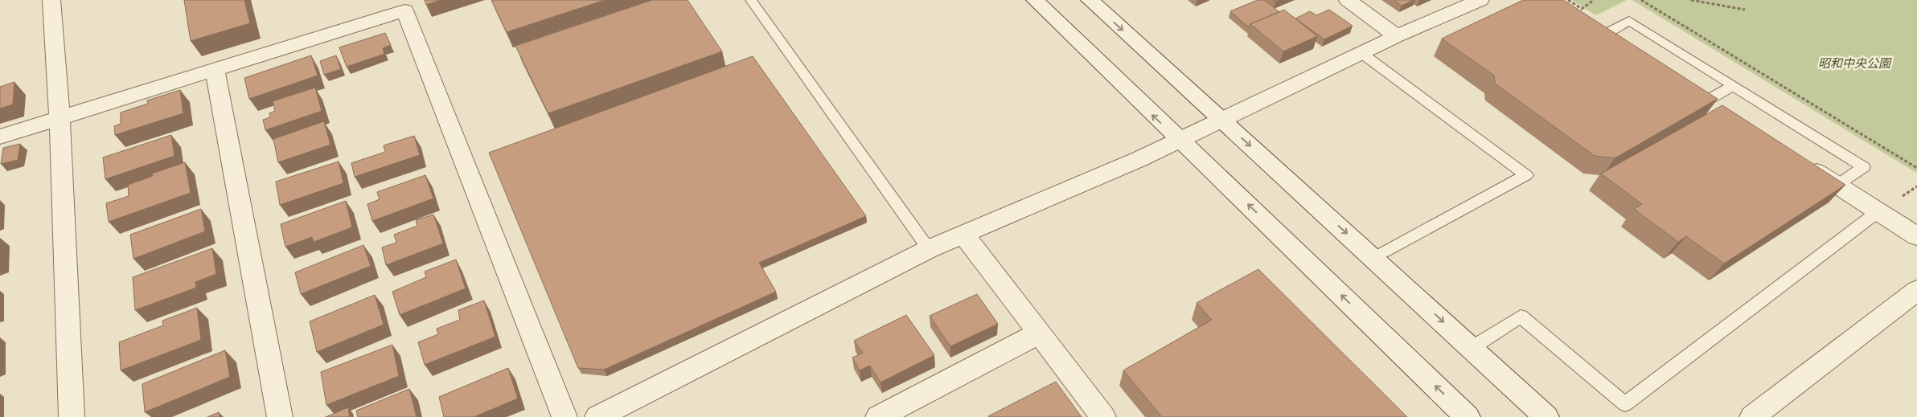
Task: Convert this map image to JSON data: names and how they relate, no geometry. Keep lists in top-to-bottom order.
{
  "parks": ["昭和中央公園"]
}
